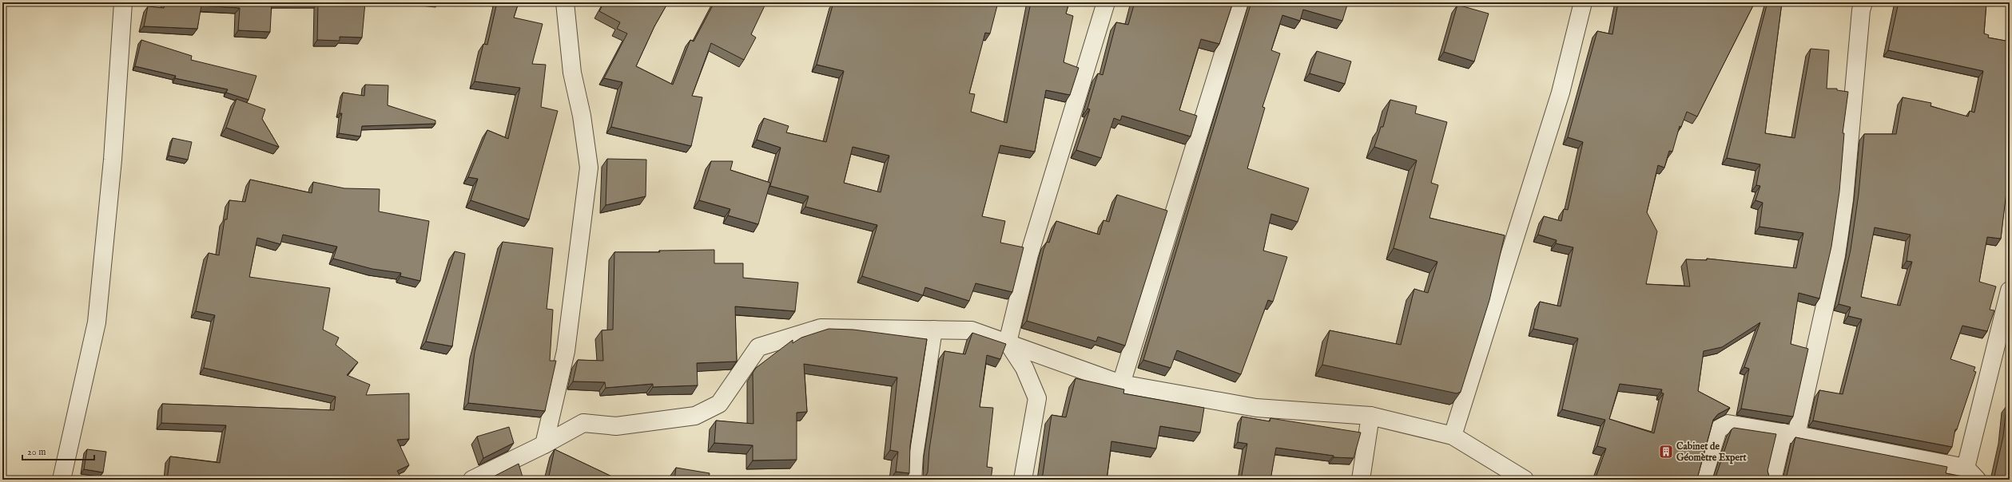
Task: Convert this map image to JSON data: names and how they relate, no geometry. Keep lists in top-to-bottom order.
{
  "places": {
    "building": ["Cabinet de Géomètre Expert"]
  },
  "scale_bar": "20 m"
}
